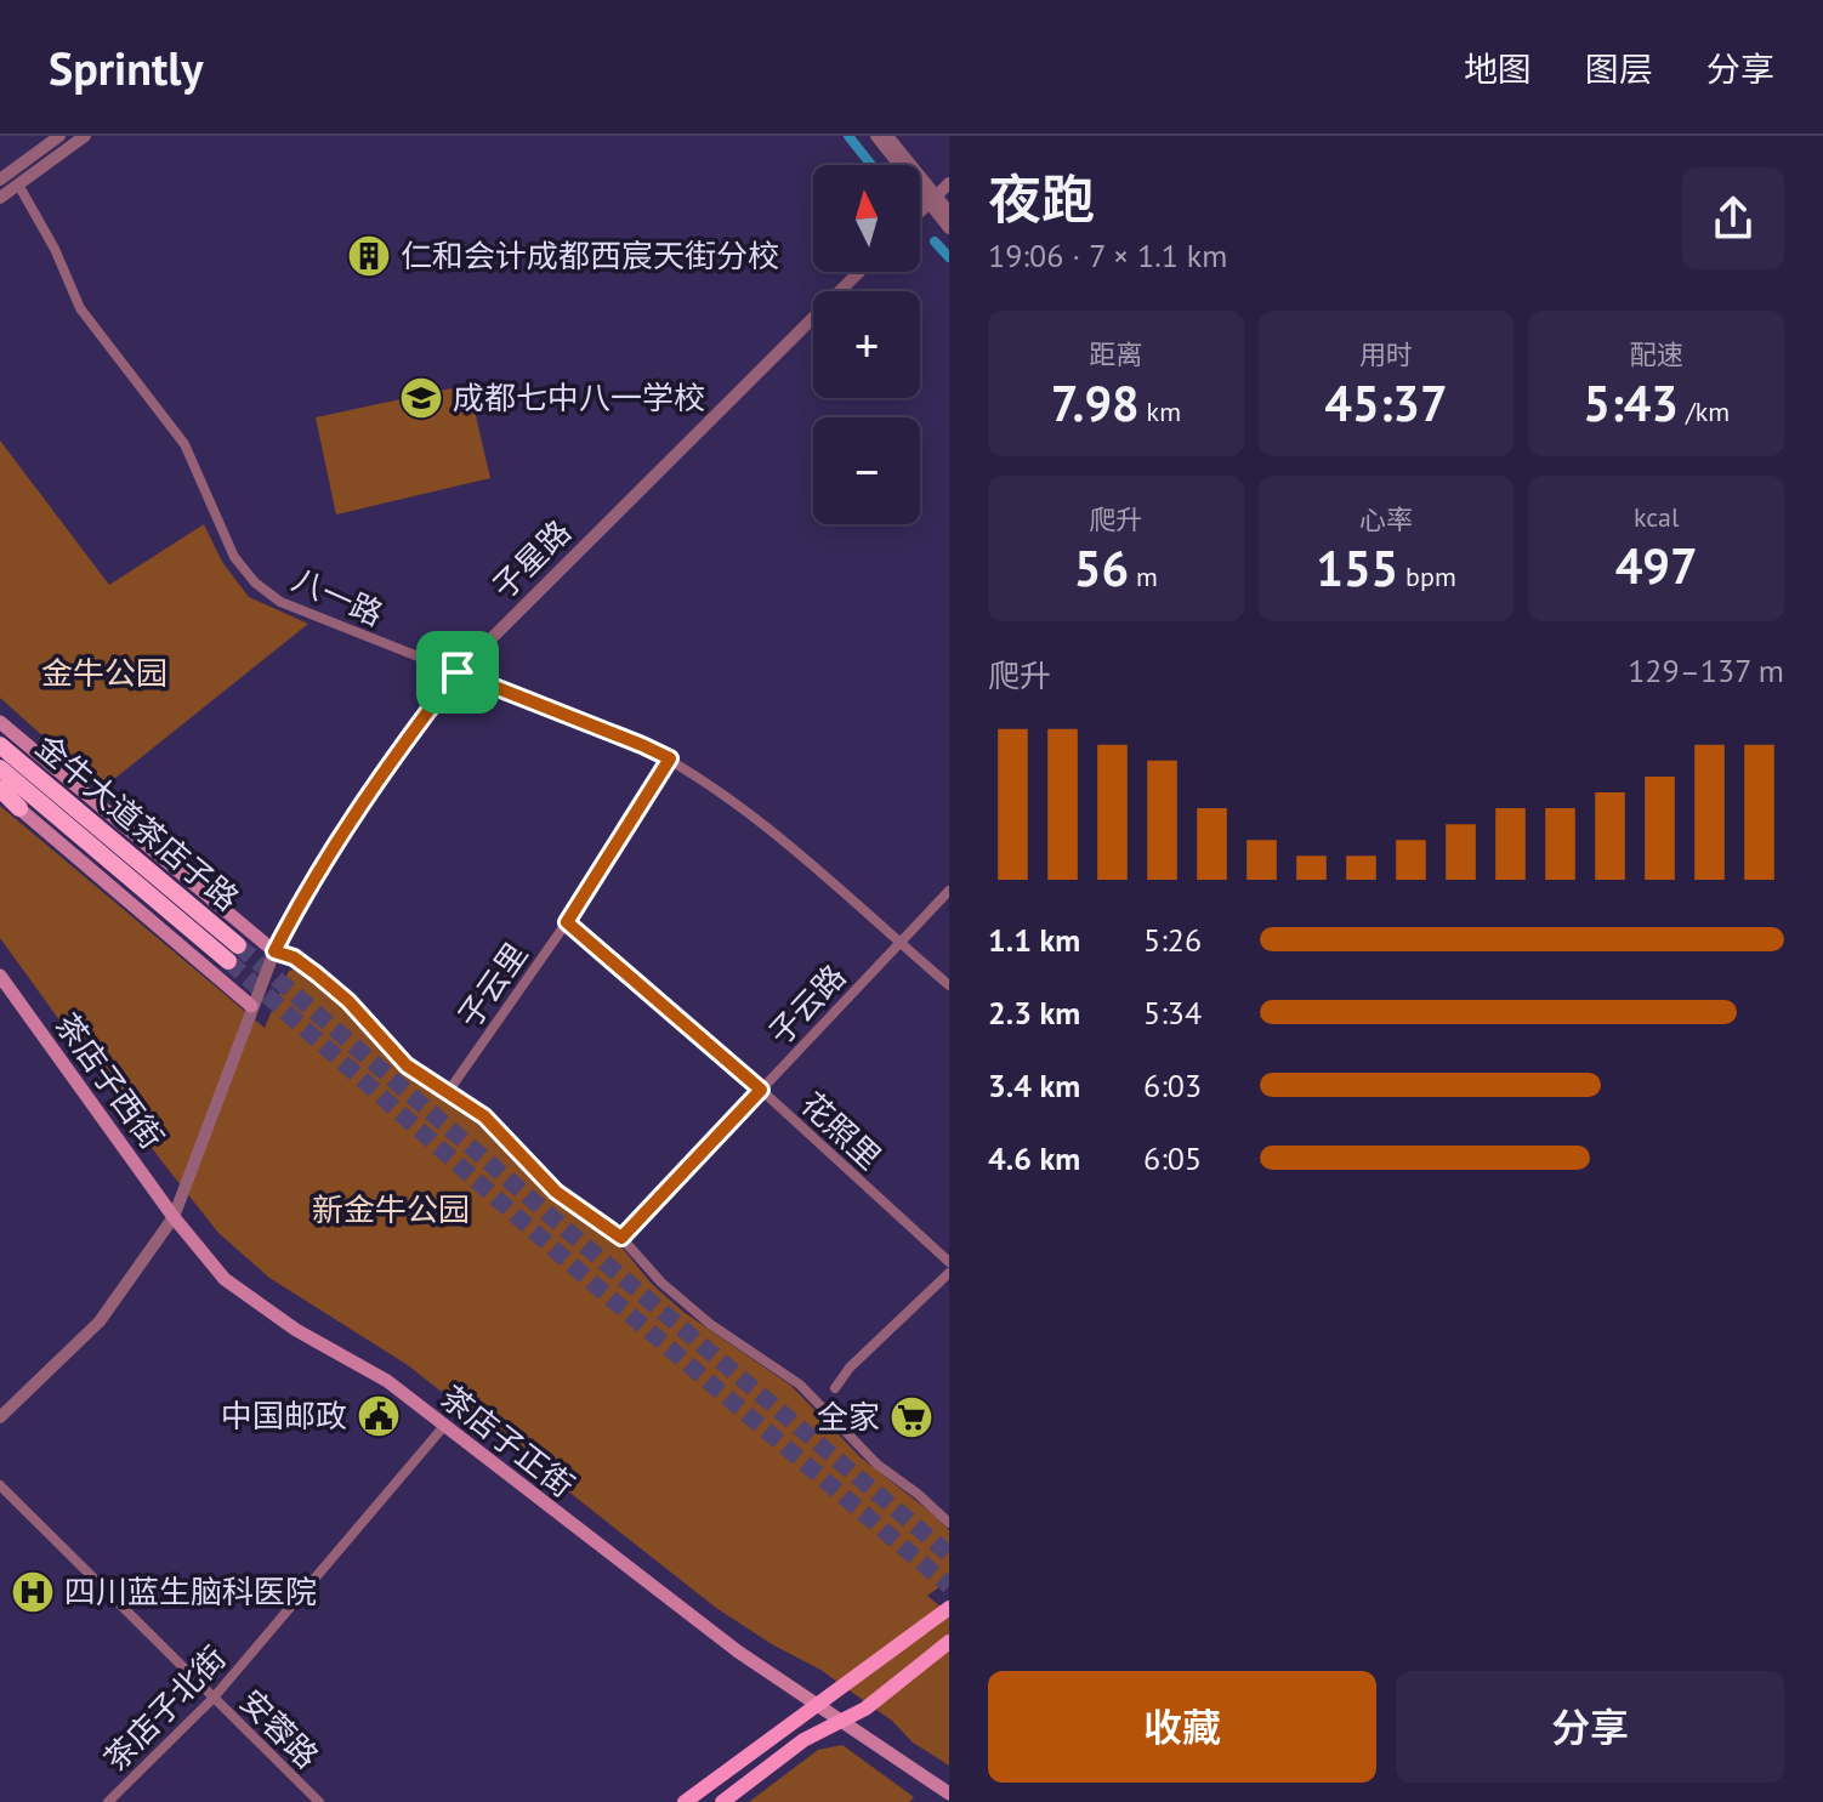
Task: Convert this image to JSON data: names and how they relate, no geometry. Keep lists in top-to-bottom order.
{
  "streets": {
    "highway": ["金牛大道茶店子路"],
    "main road": ["茶店子西街", "茶店子正街"],
    "street": [
      "子星路",
      "八一路",
      "子云里",
      "子云路",
      "花照里",
      "茶店子北街",
      "安蓉路"
    ]
  },
  "crossings": [
    ["子星路", "八一路"],
    ["子星路", "茶店子西街"],
    ["子星路", "茶店子正街"],
    ["八一路", "子云里"],
    ["八一路", "子云路"],
    ["子云里", "花照里"],
    ["子云路", "花照里"],
    ["茶店子西街", "茶店子正街"],
    ["茶店子正街", "茶店子北街"],
    ["茶店子北街", "安蓉路"]
  ],
  "parks": ["金牛公园", "新金牛公园"],
  "places": {
    "building": ["仁和会计成都西宸天街分校"],
    "school or university": ["成都七中八一学校"],
    "public building": ["中国邮政"],
    "supermarket": ["全家"],
    "hospital": ["四川蓝生脑科医院"]
  },
  "north": "top",
  "page": {
    "header": "Sprintly",
    "nav": ["地图", "图层", "分享"],
    "heading": ["夜跑", "19:06 · 7 × 1.1 km"],
    "map_buttons": ["+", "−"],
    "stats": [
      ["距离", "7.98 km"],
      ["用时", "45:37"],
      ["配速", "5:43 /km"],
      ["爬升", "56 m"],
      ["心率", "155 bpm"],
      ["kcal", "497"]
    ],
    "chart": ["爬升", "129–137 m"],
    "list": [
      {
        "name": "1.1 km",
        "note": "5:26"
      },
      {
        "name": "2.3 km",
        "note": "5:34"
      },
      {
        "name": "3.4 km",
        "note": "6:03"
      },
      {
        "name": "4.6 km",
        "note": "6:05"
      }
    ],
    "buttons": ["收藏", "分享"]
  }
}
